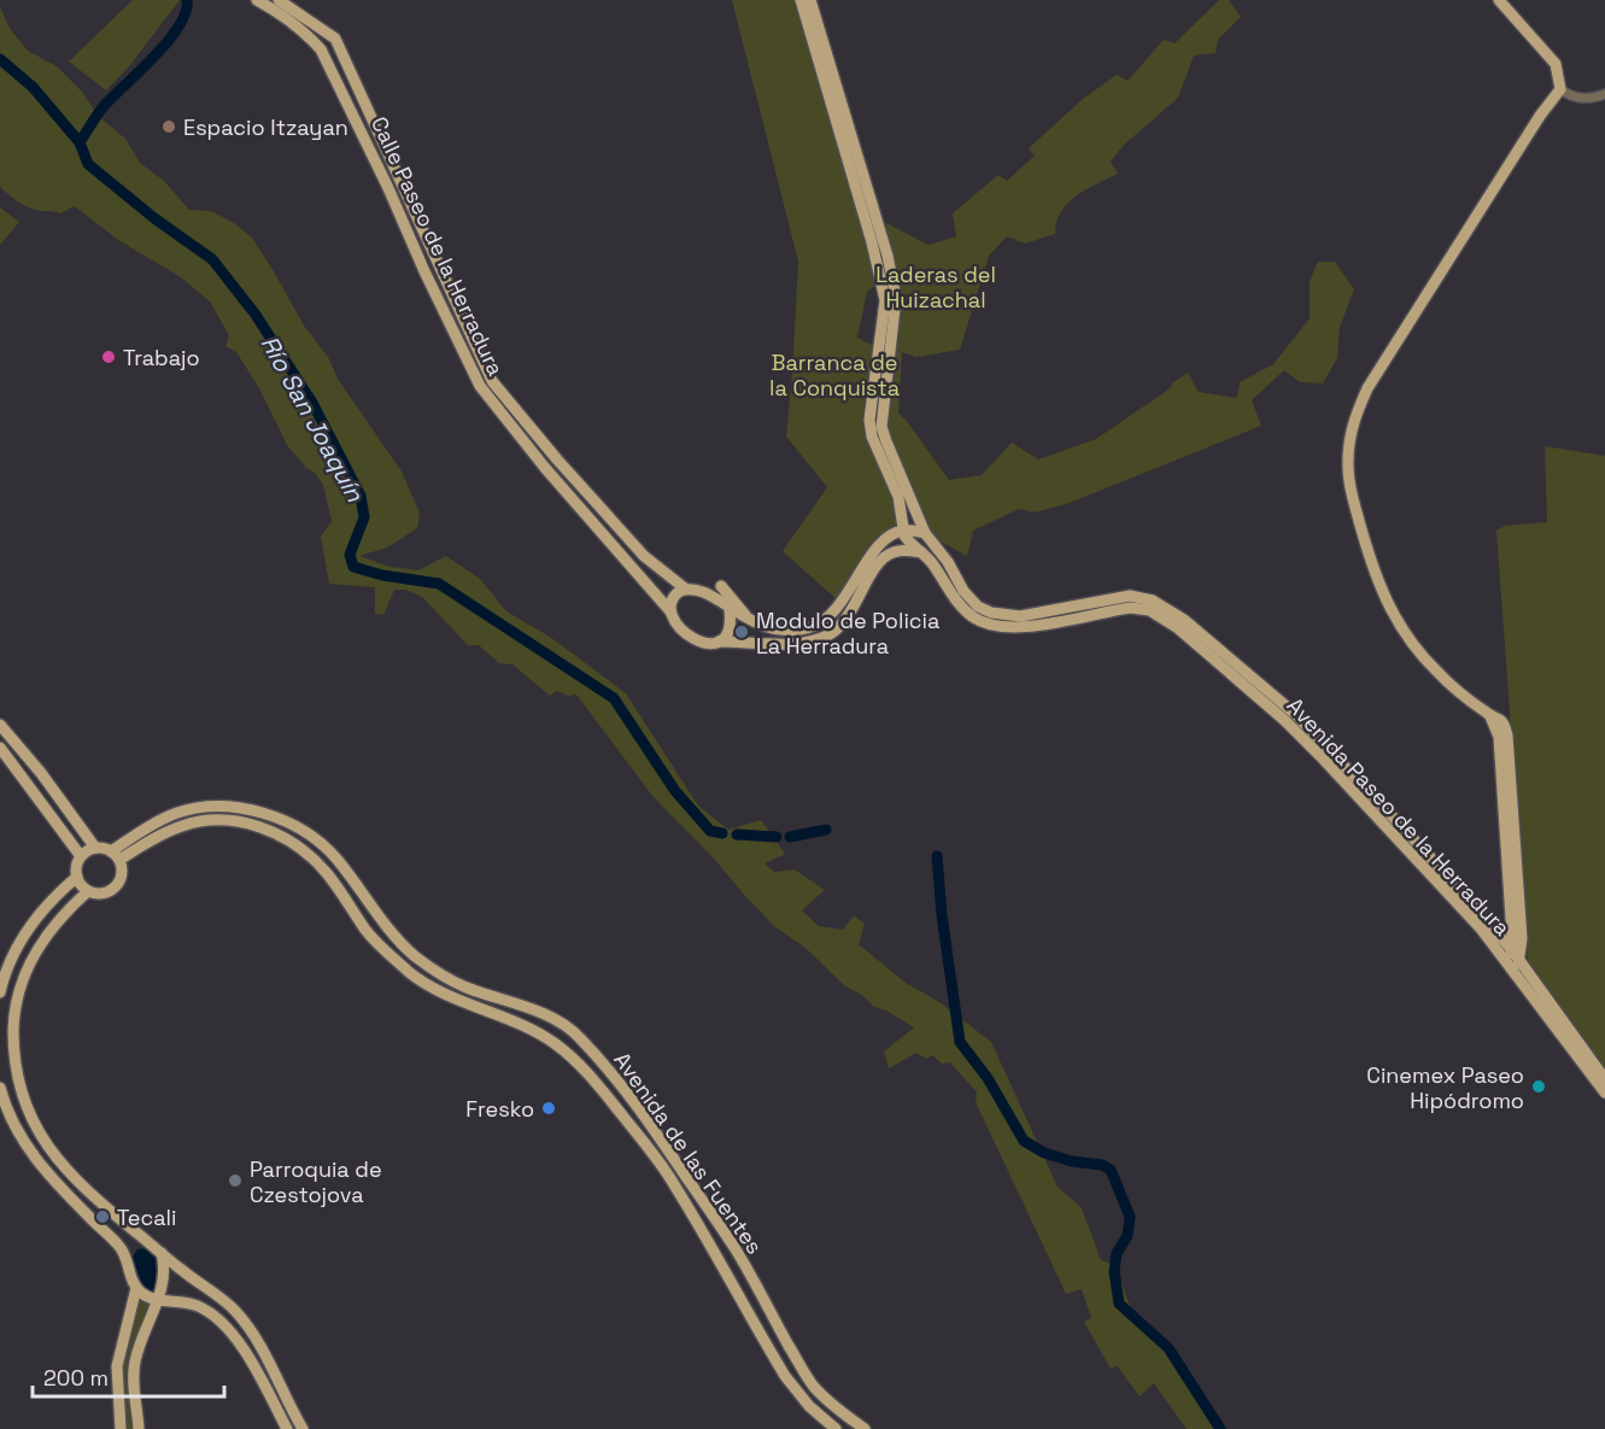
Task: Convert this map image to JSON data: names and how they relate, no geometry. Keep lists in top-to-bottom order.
{
  "streets": {
    "main road": ["Calle Paseo de la Herradura", "Avenida Paseo de la Herradura", "Avenida de las Fuentes"]
  },
  "water": ["Río San Joaquín"],
  "parks": ["Laderas del Huizachal", "Barranca de la Conquista"],
  "places": [
    "Espacio Itzayan",
    "Trabajo",
    "Modulo de Policia La Herradura",
    "Cinemex Paseo Hipódromo",
    "Fresko",
    "Parroquia de Czestojova",
    "Tecali"
  ],
  "scale_bar": "200 m"
}
